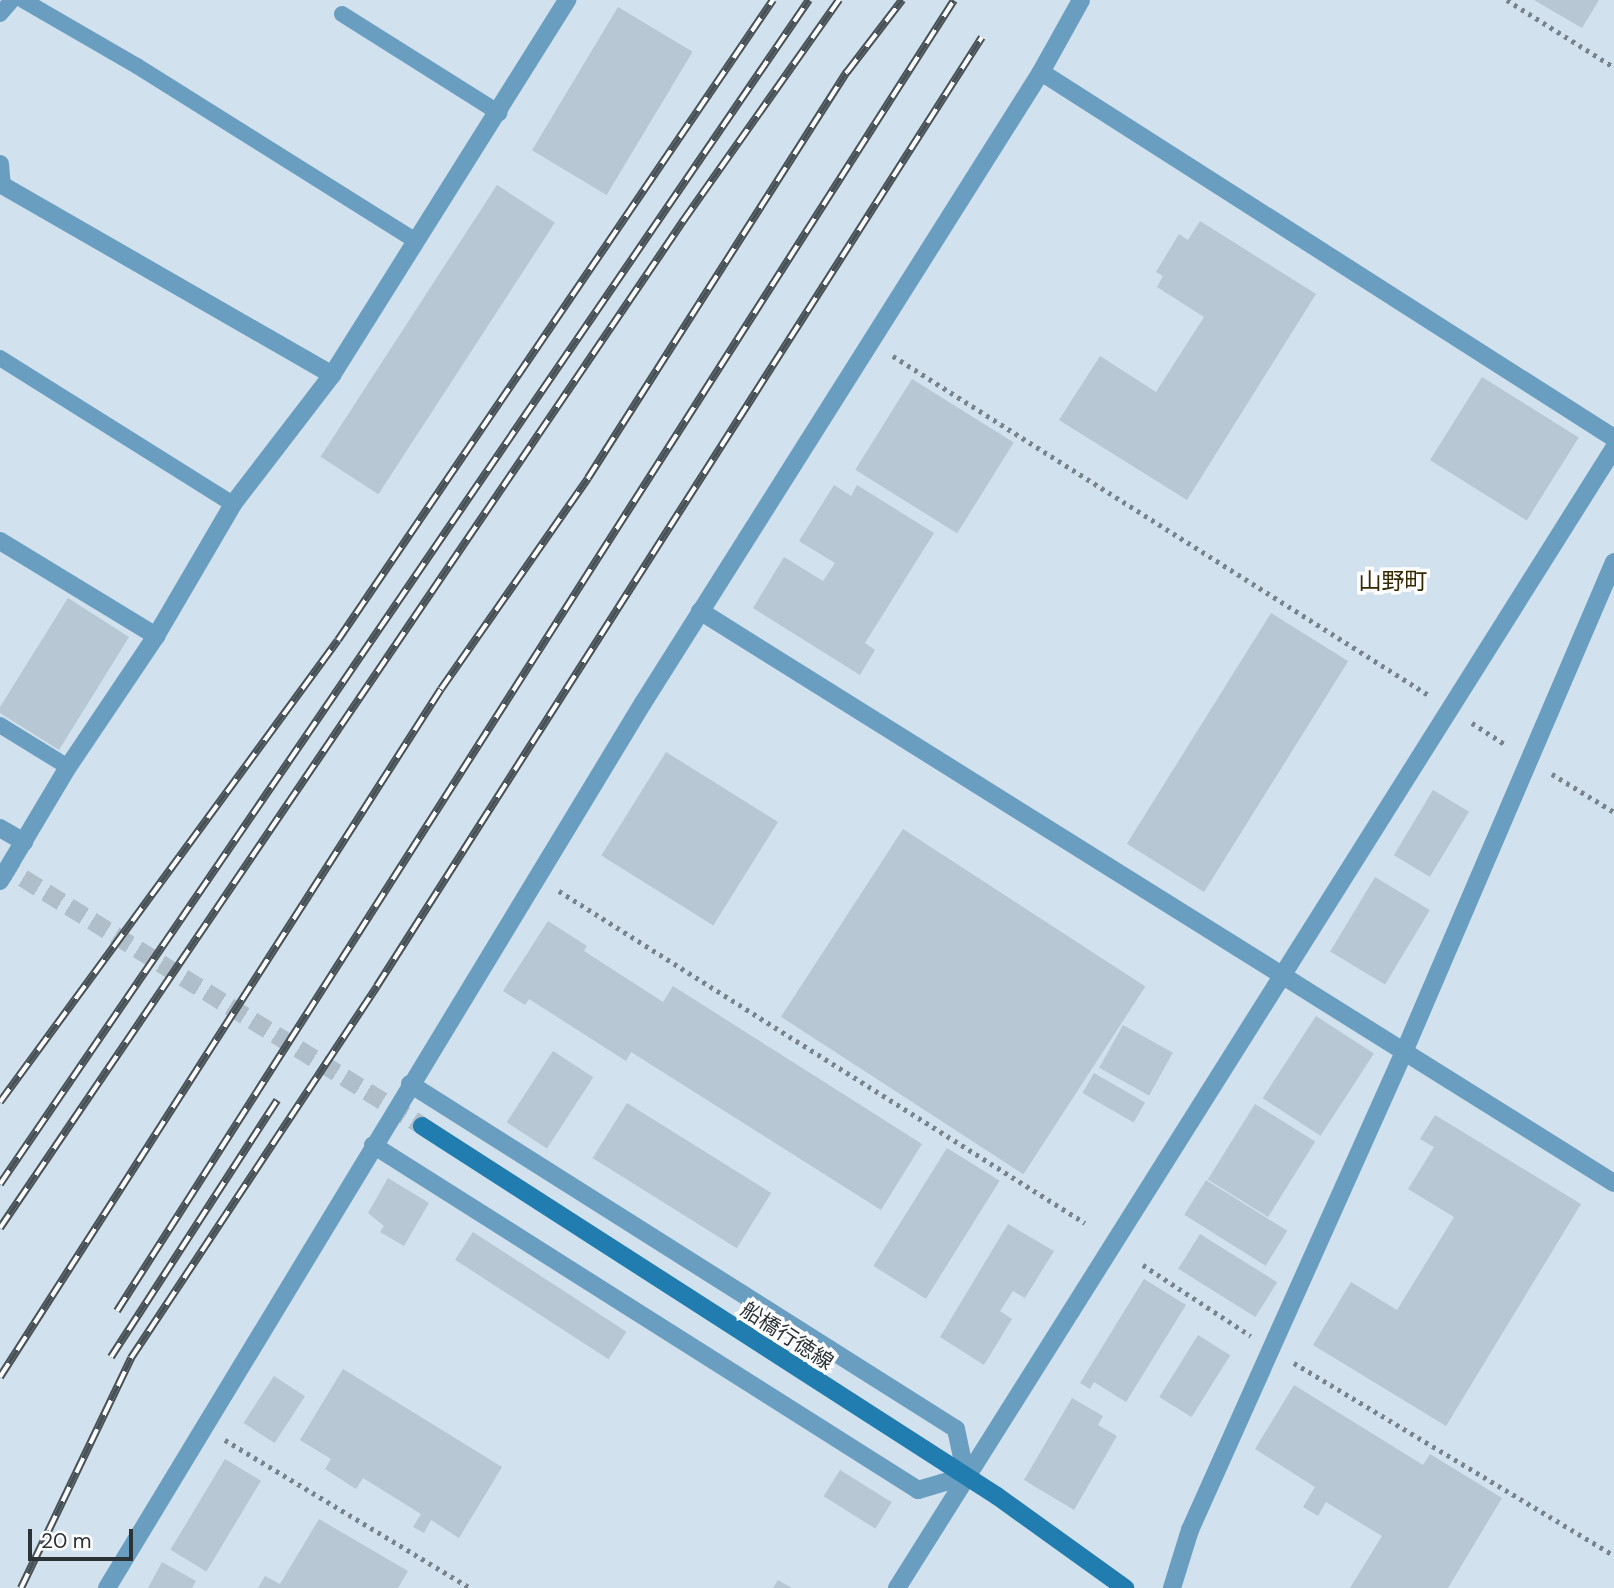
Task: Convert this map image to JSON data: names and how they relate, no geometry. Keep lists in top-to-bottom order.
{
  "streets": {
    "main road": ["船橋行徳線"]
  },
  "districts": ["山野町"],
  "scale_bar": "20 m"
}
